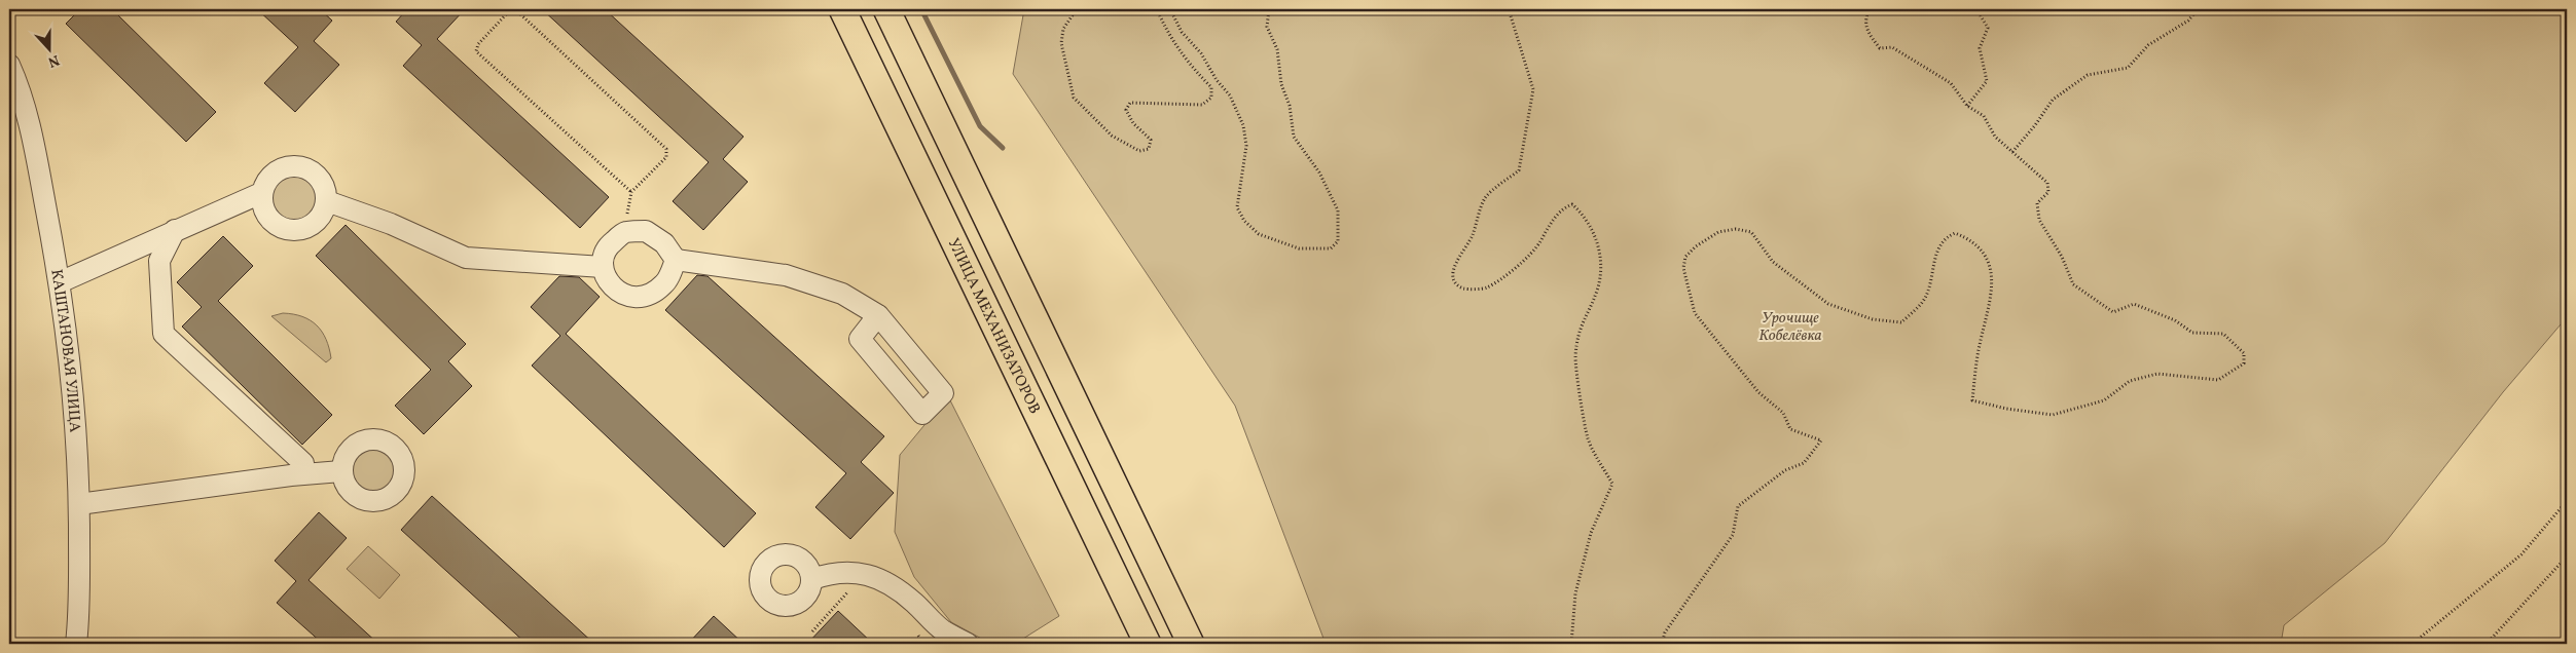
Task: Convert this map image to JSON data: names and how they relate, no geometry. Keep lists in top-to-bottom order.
{
  "streets": {
    "main road": ["УЛИЦА МЕХАНИЗАТОРОВ"],
    "street": ["КАШТАНОВАЯ УЛИЦА"]
  },
  "parks": ["Урочище Кобелёвка"],
  "north": "bottom"
}
